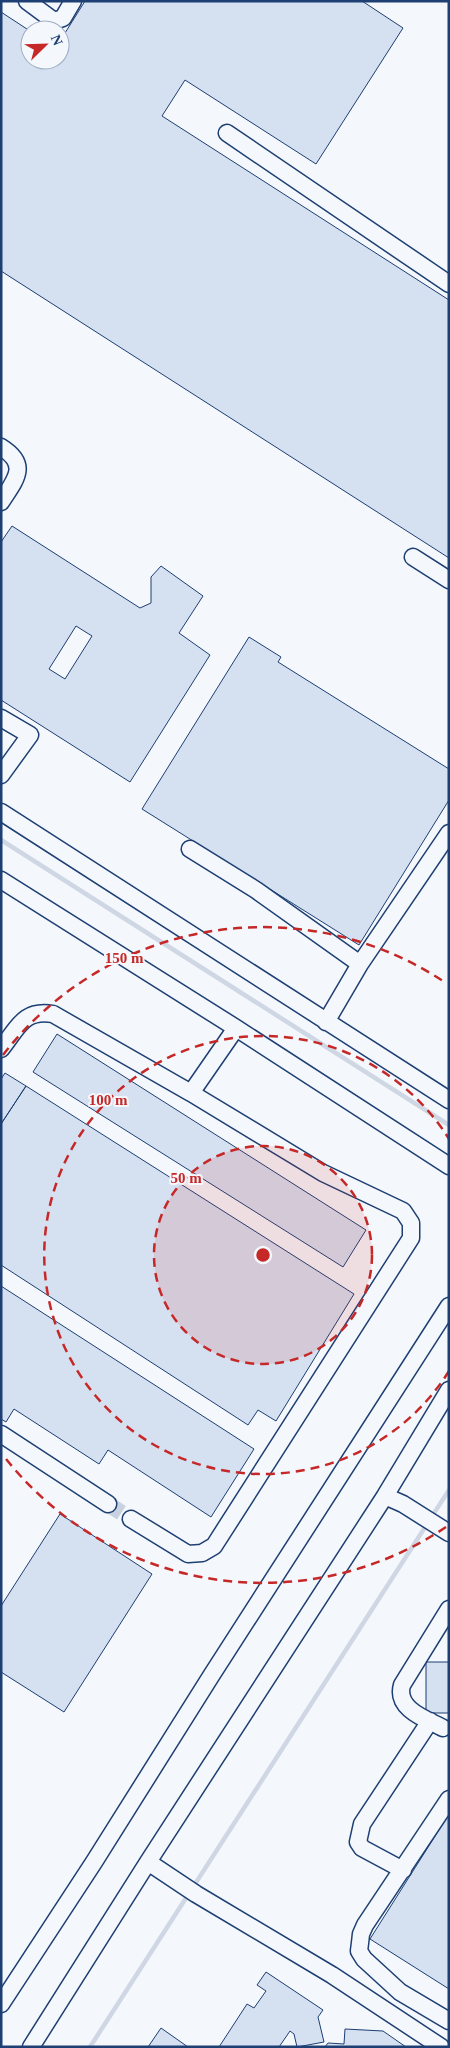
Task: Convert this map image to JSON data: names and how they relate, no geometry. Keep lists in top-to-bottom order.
{
  "north": "top right",
  "rings": ["150 m", "100 m", "50 m"]
}
